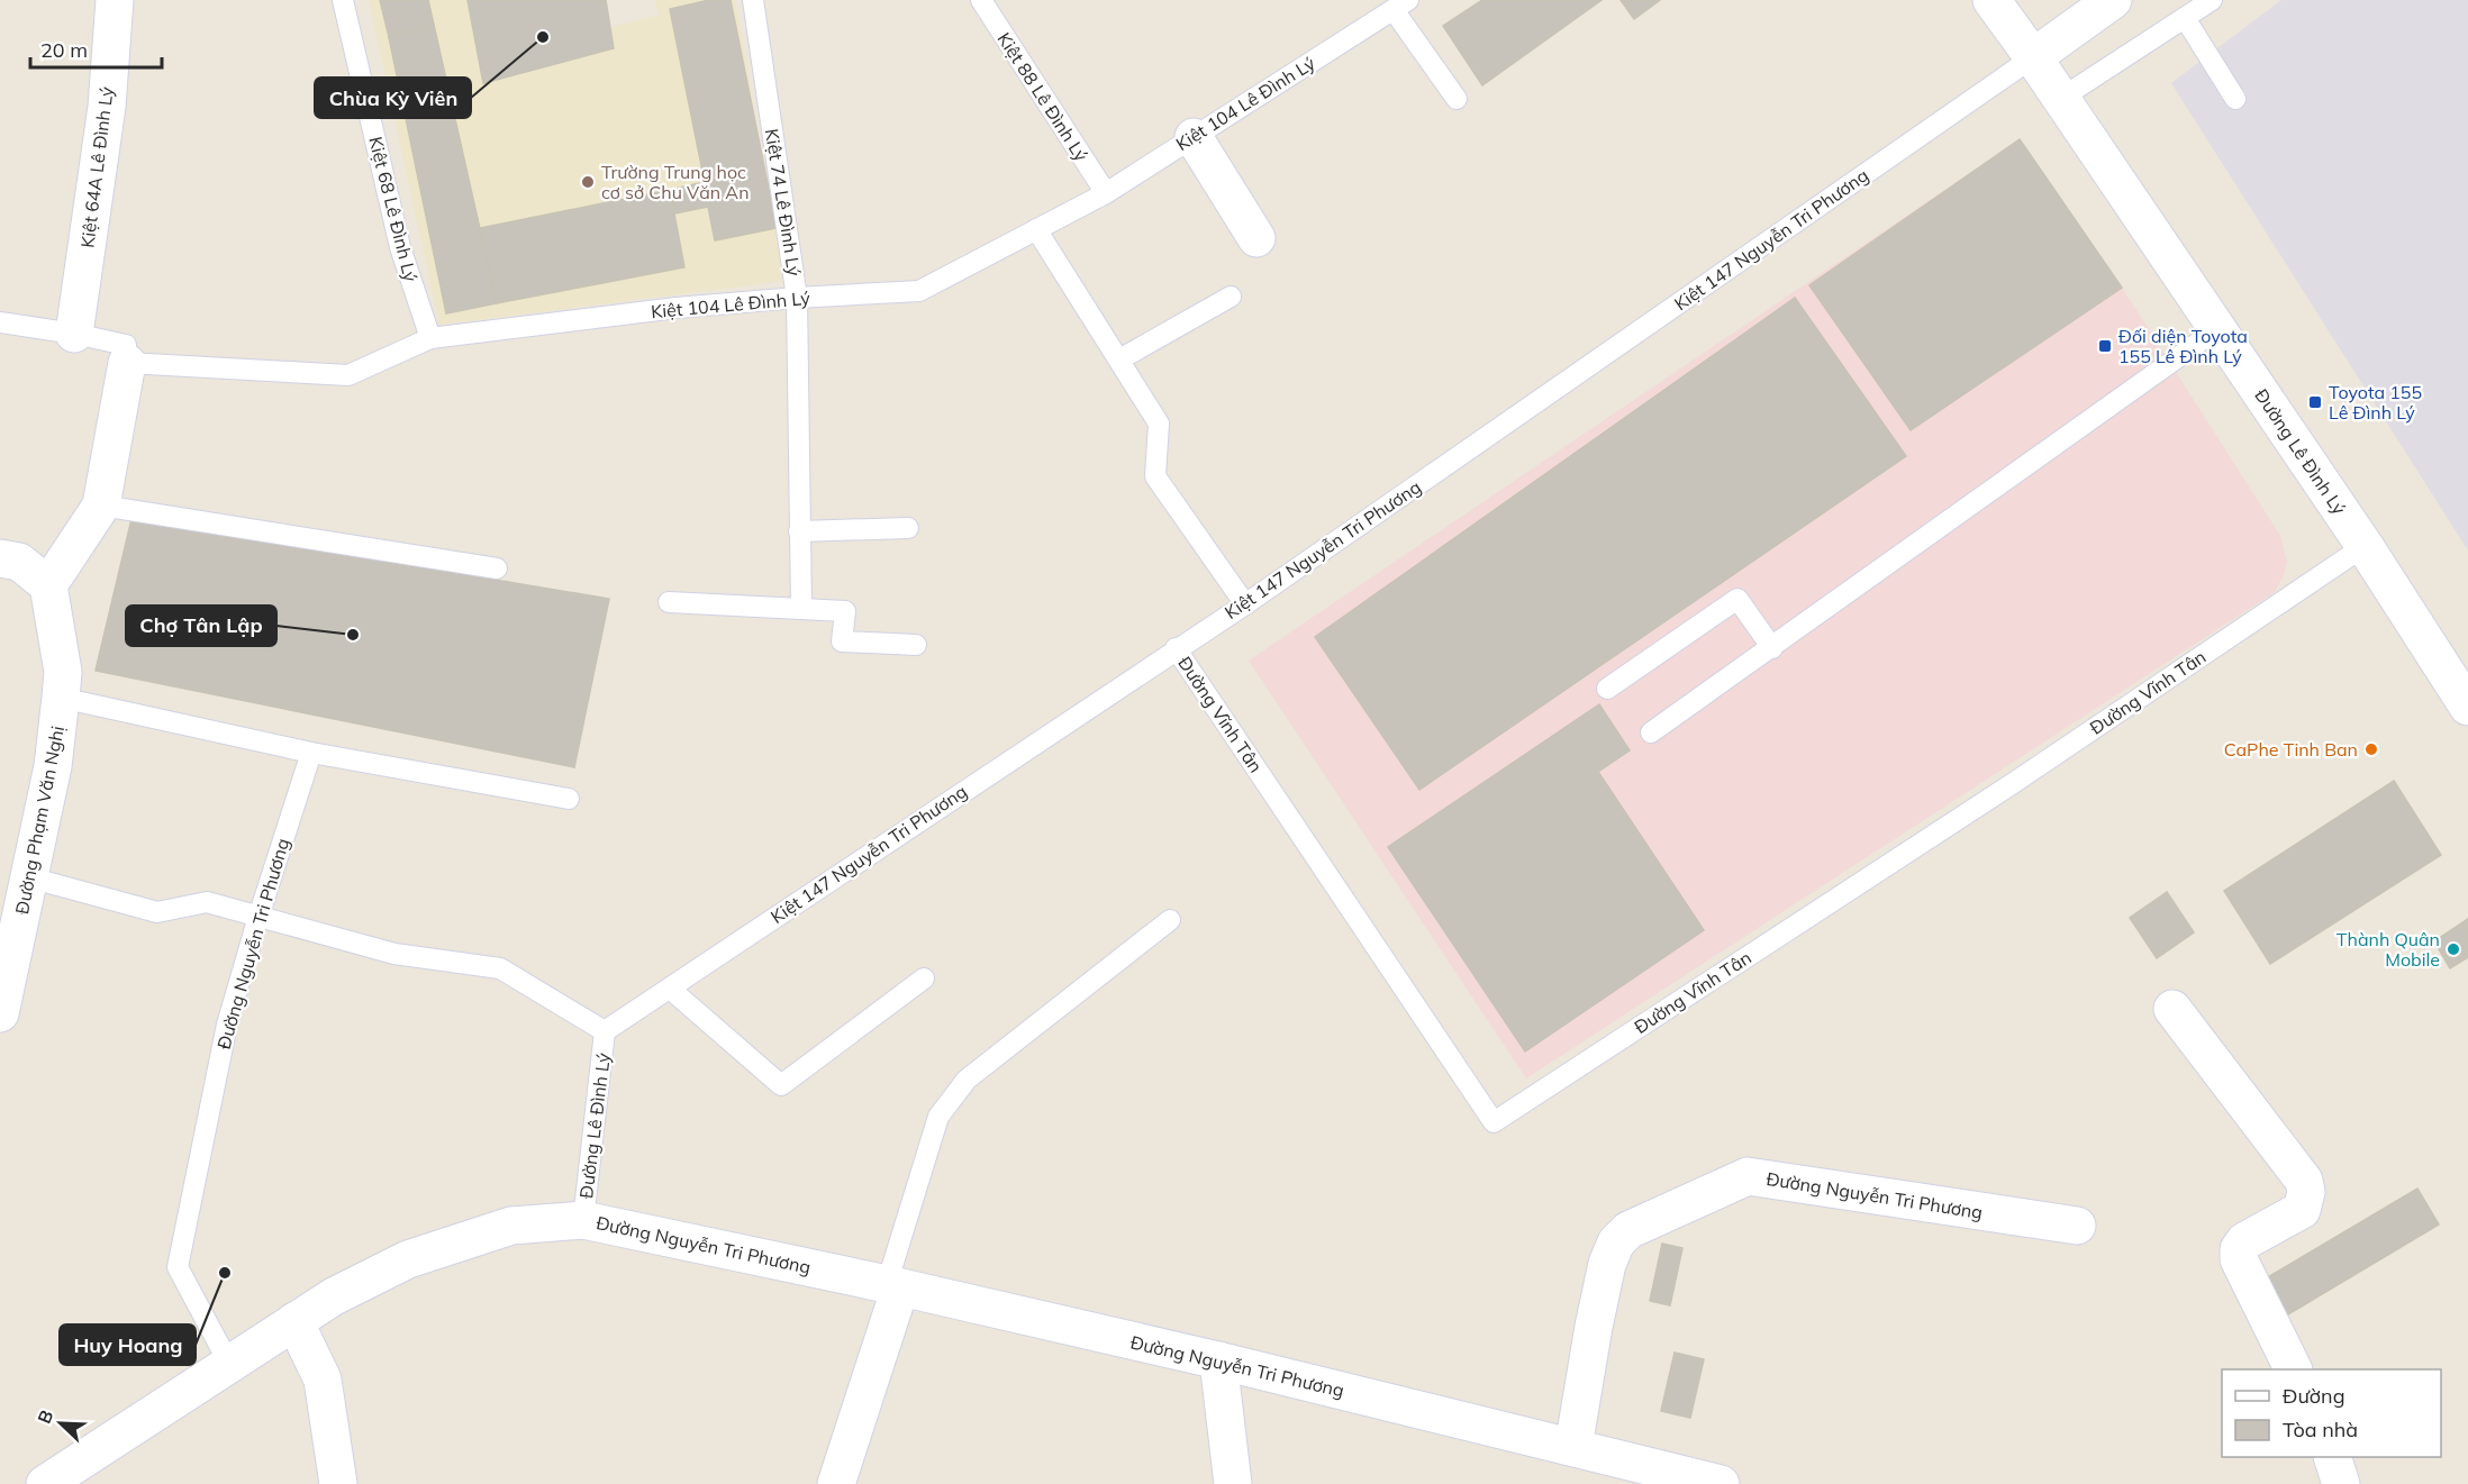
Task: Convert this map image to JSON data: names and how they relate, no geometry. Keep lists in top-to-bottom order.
{
  "streets": {
    "street": [
      "Kiệt 64A Lê Đình Lý",
      "Đường Lê Đình Lý",
      "Đường Phạm Văn Nghị",
      "Đường Nguyễn Tri Phương"
    ],
    "lane": [
      "Kiệt 88 Lê Đình Lý",
      "Kiệt 104 Lê Đình Lý",
      "Kiệt 74 Lê Đình Lý",
      "Kiệt 68 Lê Đình Lý",
      "Kiệt 147 Nguyễn Tri Phương",
      "Đường Vĩnh Tân"
    ]
  },
  "crossings": [
    ["Kiệt 88 Lê Đình Lý", "Kiệt 104 Lê Đình Lý"],
    ["Kiệt 104 Lê Đình Lý", "Kiệt 74 Lê Đình Lý"],
    ["Kiệt 104 Lê Đình Lý", "Kiệt 68 Lê Đình Lý"],
    ["Kiệt 147 Nguyễn Tri Phương", "Đường Lê Đình Lý"],
    ["Kiệt 147 Nguyễn Tri Phương", "Đường Vĩnh Tân"],
    ["Đường Lê Đình Lý", "Đường Vĩnh Tân"],
    ["Đường Lê Đình Lý", "Đường Nguyễn Tri Phương"]
  ],
  "places": {
    "other": [
      "Chùa Kỳ Viên",
      "Trường Trung học cơ sở Chu Văn An",
      "Chợ Tân Lập",
      "CaPhe Tinh Ban",
      "Thành Quân Mobile",
      "Huy Hoang"
    ],
    "transit": ["Đối diện Toyota 155 Lê Đình Lý", "Toyota 155 Lê Đình Lý"]
  },
  "legend": ["Đường", "Tòa nhà"],
  "scale_bar": "20 m",
  "north": "top left"
}
